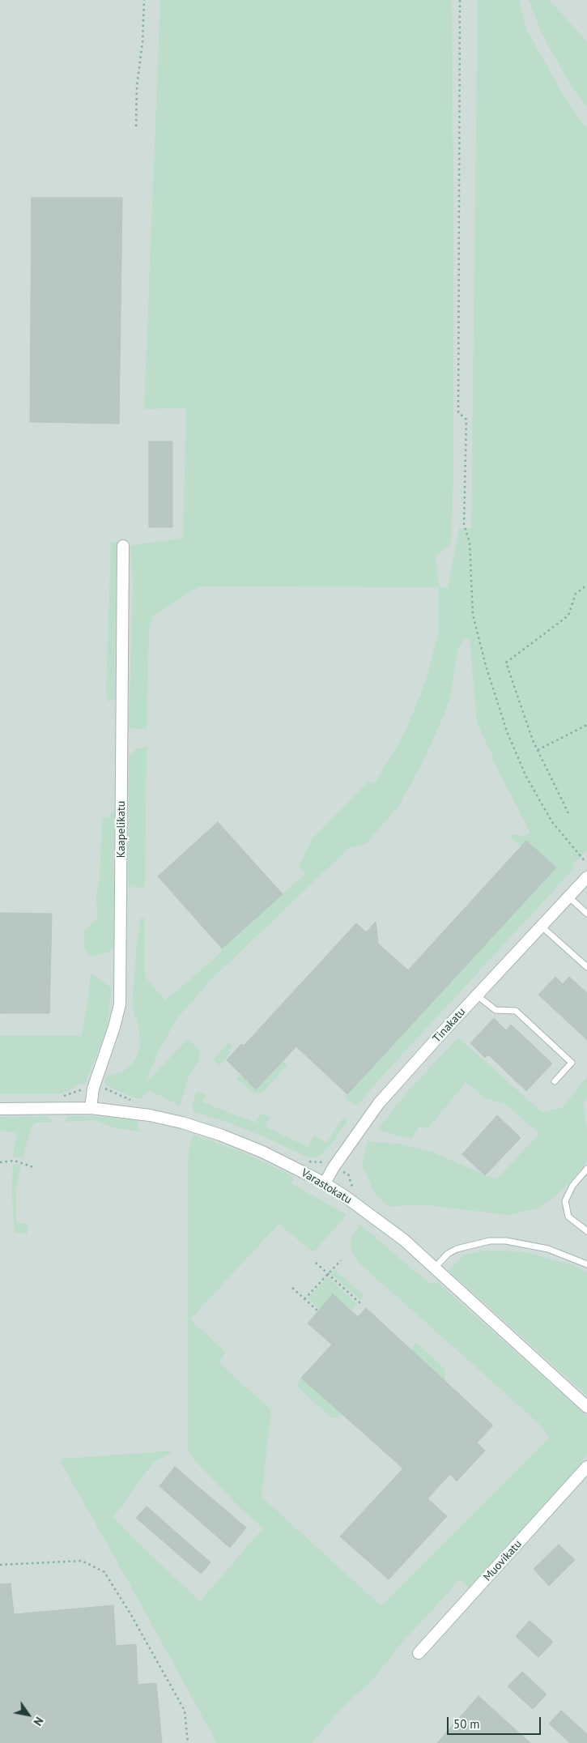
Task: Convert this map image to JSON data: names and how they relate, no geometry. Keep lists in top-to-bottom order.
{
  "streets": {
    "street": [
      "Kaapelikatu",
      "Tinakatu",
      "Varastokatu",
      "Muovikatu"
    ]
  },
  "crossings": [
    ["Kaapelikatu", "Varastokatu"],
    ["Tinakatu", "Varastokatu"]
  ],
  "scale_bar": "50 m",
  "north": "bottom right"
}
